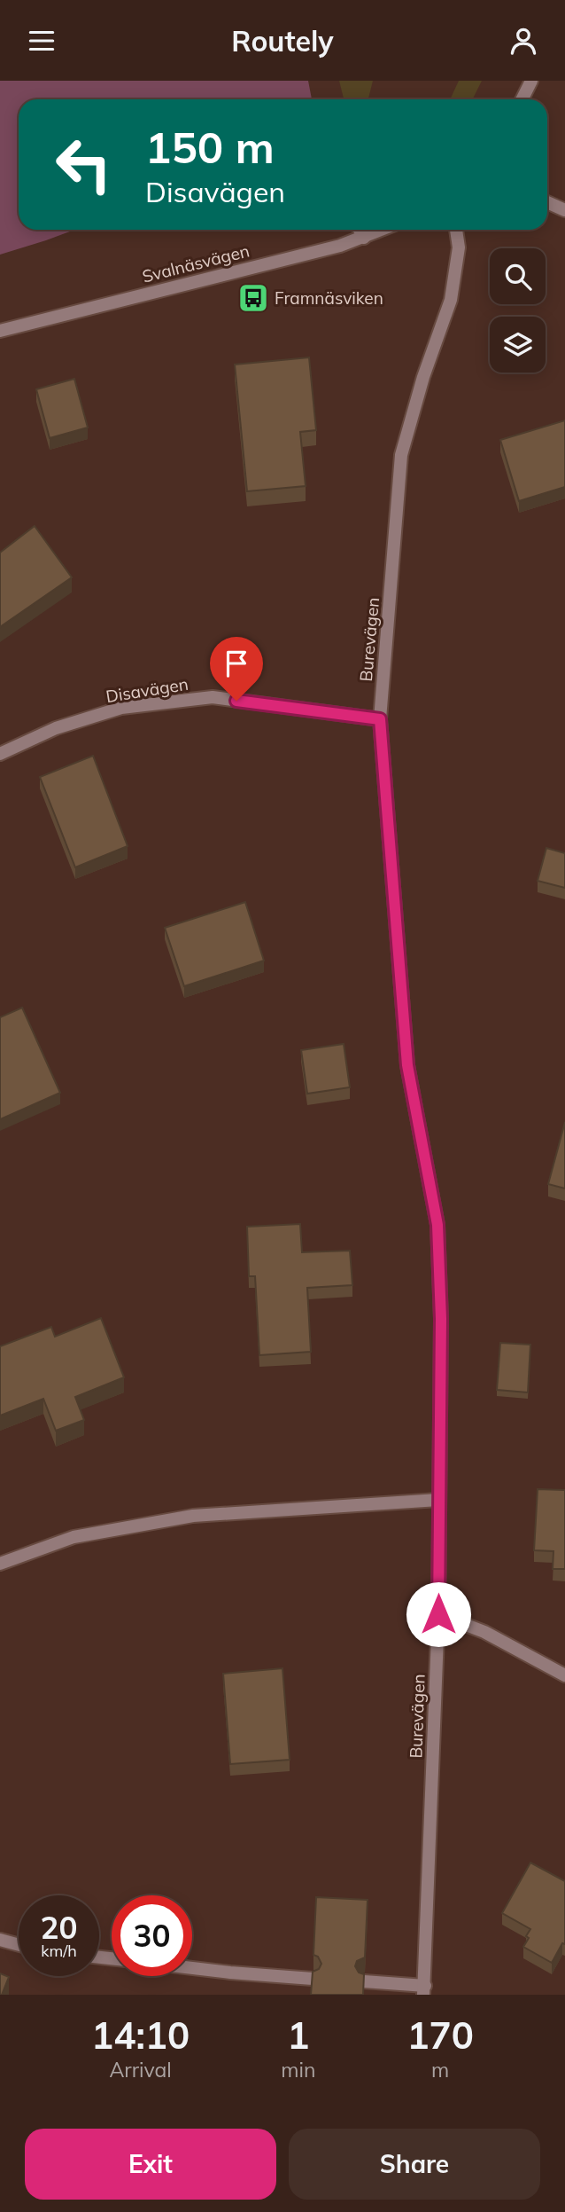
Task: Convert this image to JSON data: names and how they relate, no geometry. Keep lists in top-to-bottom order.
{
  "streets": {
    "street": ["Svalnäsvägen", "Burevägen", "Disavägen"]
  },
  "crossings": [
    ["Burevägen", "Disavägen"]
  ],
  "places": {
    "bus stop": ["Framnäsviken"]
  },
  "page": {
    "header": "Routely",
    "turn": ["150 m", "Disavägen"],
    "speed": "20 km/h",
    "limit": "30",
    "eta": [
      "14:10",
      "Arrival",
      "1",
      "min",
      "170",
      "m"
    ],
    "buttons": ["Exit", "Share"]
  }
}
